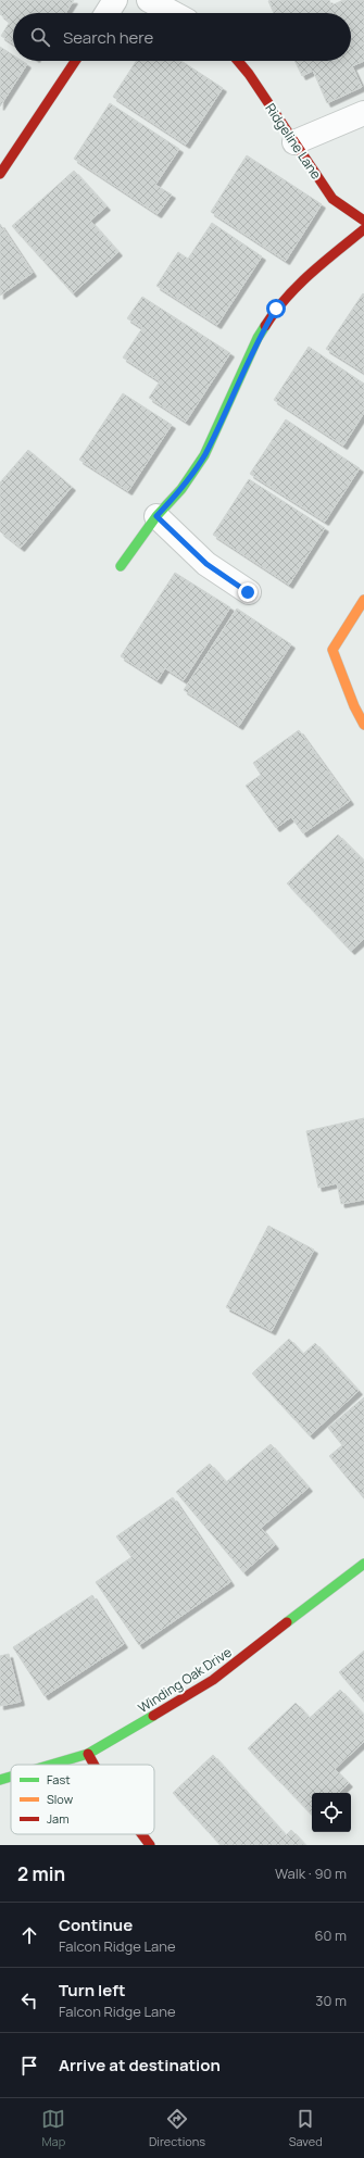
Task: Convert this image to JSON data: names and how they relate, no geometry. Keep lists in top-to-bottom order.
{
  "streets": {
    "street": ["Ridgeline Lane", "Winding Oak Drive"]
  },
  "legend": ["Fast", "Slow", "Jam"],
  "page": {
    "search": "Search here",
    "heading": ["2 min", "Walk · 90 m"],
    "list": [
      ["Continue", "Falcon Ridge Lane", "60 m"],
      ["Turn left", "Falcon Ridge Lane", "30 m"],
      "Arrive at destination"
    ],
    "nav": ["Map", "Directions", "Saved"]
  }
}
